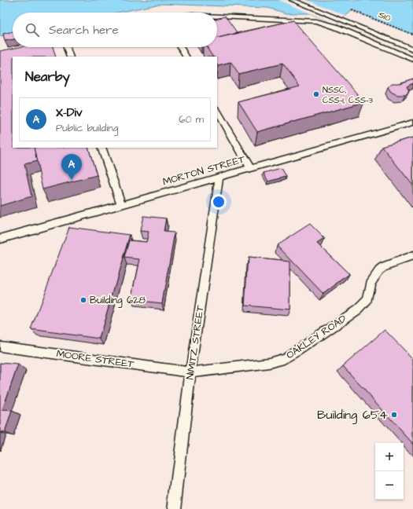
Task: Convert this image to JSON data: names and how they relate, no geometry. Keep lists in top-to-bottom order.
{
  "streets": {
    "lane": [
      "MORTON STREET",
      "OAKLEY ROAD",
      "NIMITZ STREET",
      "MOORE STREET"
    ],
    "path": ["S10"]
  },
  "crossings": [
    ["MORTON STREET", "NIMITZ STREET"],
    ["OAKLEY ROAD", "NIMITZ STREET"],
    ["OAKLEY ROAD", "MOORE STREET"],
    ["NIMITZ STREET", "MOORE STREET"]
  ],
  "places": ["NSSC, CSS-1, CSS-3", "Building 628", "Building 654"],
  "page": {
    "search": "Search here",
    "heading": "Nearby",
    "list": [
      {
        "mark": "A",
        "name": "X-Div",
        "note": "Public building",
        "value": "60 m"
      }
    ],
    "pins": "A",
    "map_buttons": ["+", "−"]
  }
}
